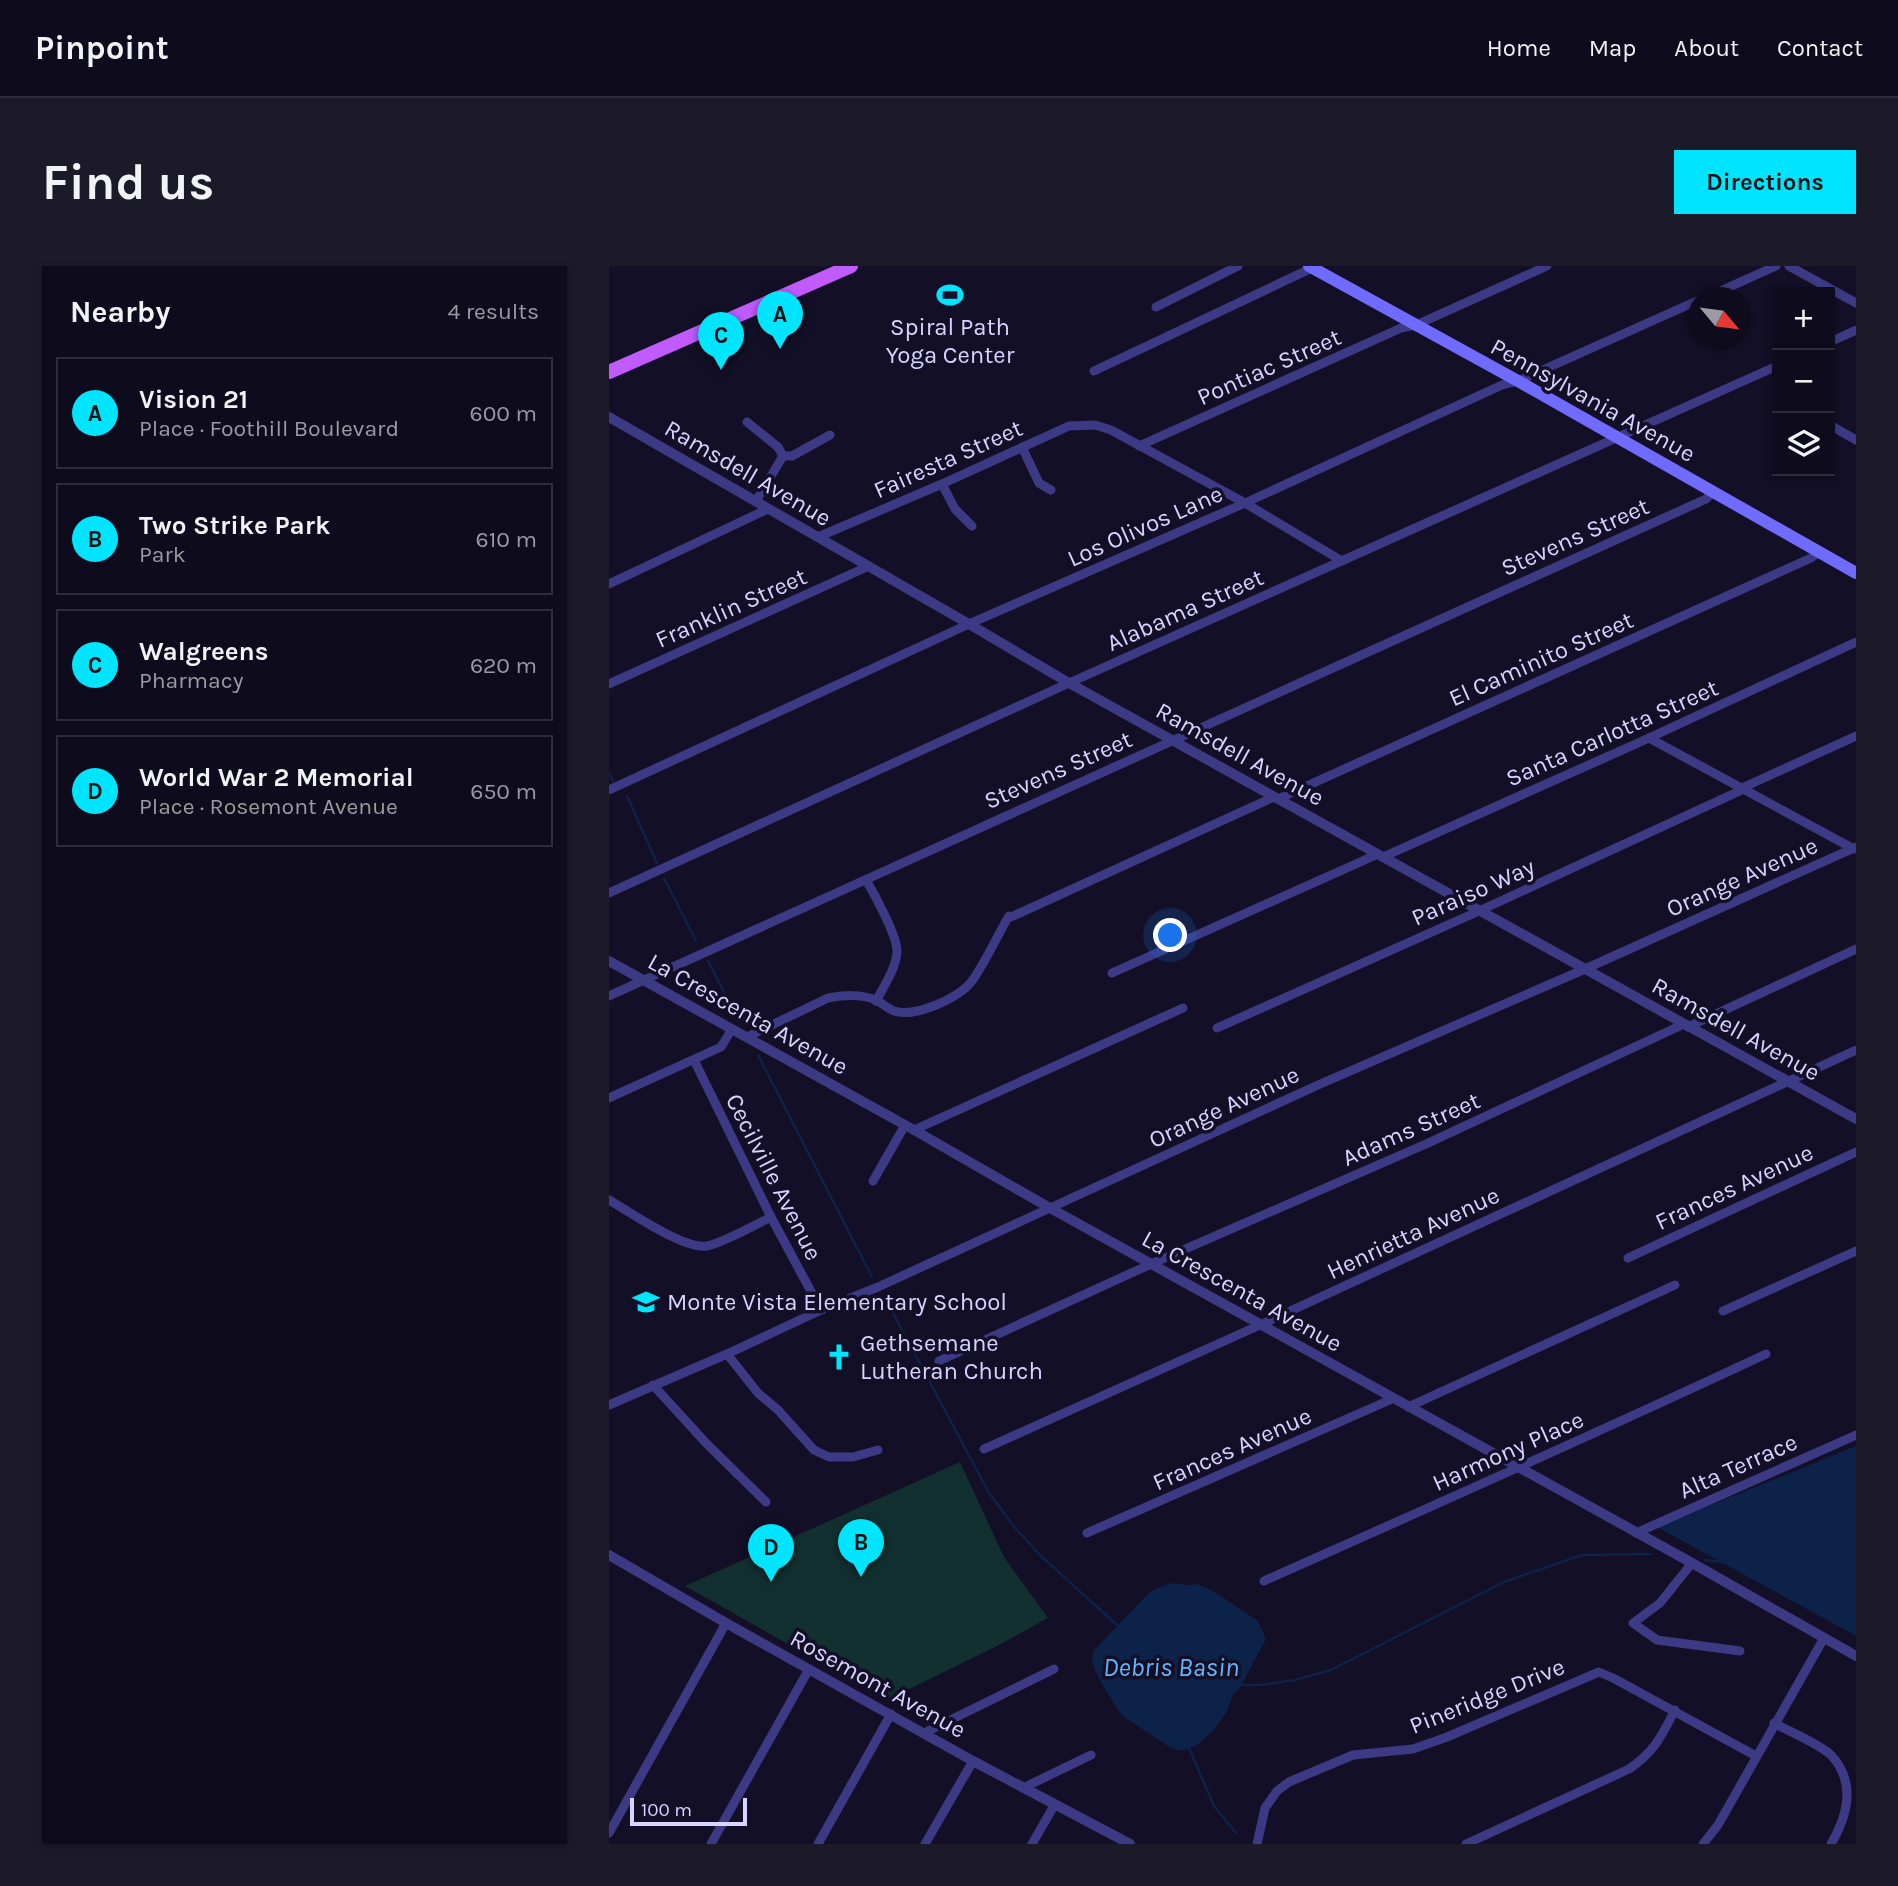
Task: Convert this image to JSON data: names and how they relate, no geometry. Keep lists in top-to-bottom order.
{
  "streets": {
    "main road": ["Pennsylvania Avenue"],
    "street": [
      "Pontiac Street",
      "Fairesta Street",
      "Ramsdell Avenue",
      "Los Olivos Lane",
      "Stevens Street",
      "Franklin Street",
      "Alabama Street",
      "El Caminito Street",
      "Santa Carlotta Street",
      "Orange Avenue",
      "Paraiso Way",
      "La Crescenta Avenue",
      "Adams Street",
      "Cecilville Avenue",
      "Frances Avenue",
      "Henrietta Avenue",
      "Harmony Place",
      "Alta Terrace",
      "Rosemont Avenue",
      "Pineridge Drive"
    ]
  },
  "crossings": [
    ["Pontiac Street", "Pennsylvania Avenue"],
    ["Pontiac Street", "Fairesta Street"],
    ["Pennsylvania Avenue", "Los Olivos Lane"],
    ["Pennsylvania Avenue", "Stevens Street"],
    ["Pennsylvania Avenue", "Alabama Street"],
    ["Pennsylvania Avenue", "El Caminito Street"],
    ["Fairesta Street", "Ramsdell Avenue"],
    ["Ramsdell Avenue", "Los Olivos Lane"],
    ["Ramsdell Avenue", "Stevens Street"],
    ["Ramsdell Avenue", "Franklin Street"],
    ["Ramsdell Avenue", "Alabama Street"],
    ["Ramsdell Avenue", "El Caminito Street"],
    ["Ramsdell Avenue", "Santa Carlotta Street"],
    ["Ramsdell Avenue", "Orange Avenue"],
    ["Ramsdell Avenue", "Paraiso Way"],
    ["Ramsdell Avenue", "Adams Street"],
    ["Ramsdell Avenue", "Henrietta Avenue"],
    ["Stevens Street", "La Crescenta Avenue"],
    ["El Caminito Street", "La Crescenta Avenue"],
    ["Orange Avenue", "La Crescenta Avenue"],
    ["Orange Avenue", "Cecilville Avenue"],
    ["La Crescenta Avenue", "Adams Street"],
    ["La Crescenta Avenue", "Frances Avenue"],
    ["La Crescenta Avenue", "Henrietta Avenue"],
    ["La Crescenta Avenue", "Harmony Place"],
    ["La Crescenta Avenue", "Alta Terrace"]
  ],
  "water": ["Debris Basin"],
  "places": {
    "sports": ["Spiral Path Yoga Center"],
    "school or university": ["Monte Vista Elementary School"],
    "church": ["Gethsemane Lutheran Church"]
  },
  "scale_bar": "100 m",
  "north": "bottom right",
  "page": {
    "header": "Pinpoint",
    "nav": [
      "Home",
      "Map",
      "About",
      "Contact"
    ],
    "buttons": "Directions",
    "title": "Find us",
    "heading": ["Nearby", "4 results"],
    "map_buttons": ["+", "−"],
    "pins": [
      "A",
      "C",
      "B",
      "D"
    ],
    "list": [
      {
        "mark": "A",
        "name": "Vision 21",
        "note": "Place · Foothill Boulevard",
        "value": "600 m"
      },
      {
        "mark": "B",
        "name": "Two Strike Park",
        "note": "Park",
        "value": "610 m"
      },
      {
        "mark": "C",
        "name": "Walgreens",
        "note": "Pharmacy",
        "value": "620 m"
      },
      {
        "mark": "D",
        "name": "World War 2 Memorial",
        "note": "Place · Rosemont Avenue",
        "value": "650 m"
      }
    ],
    "scale": "100 m"
  }
}
